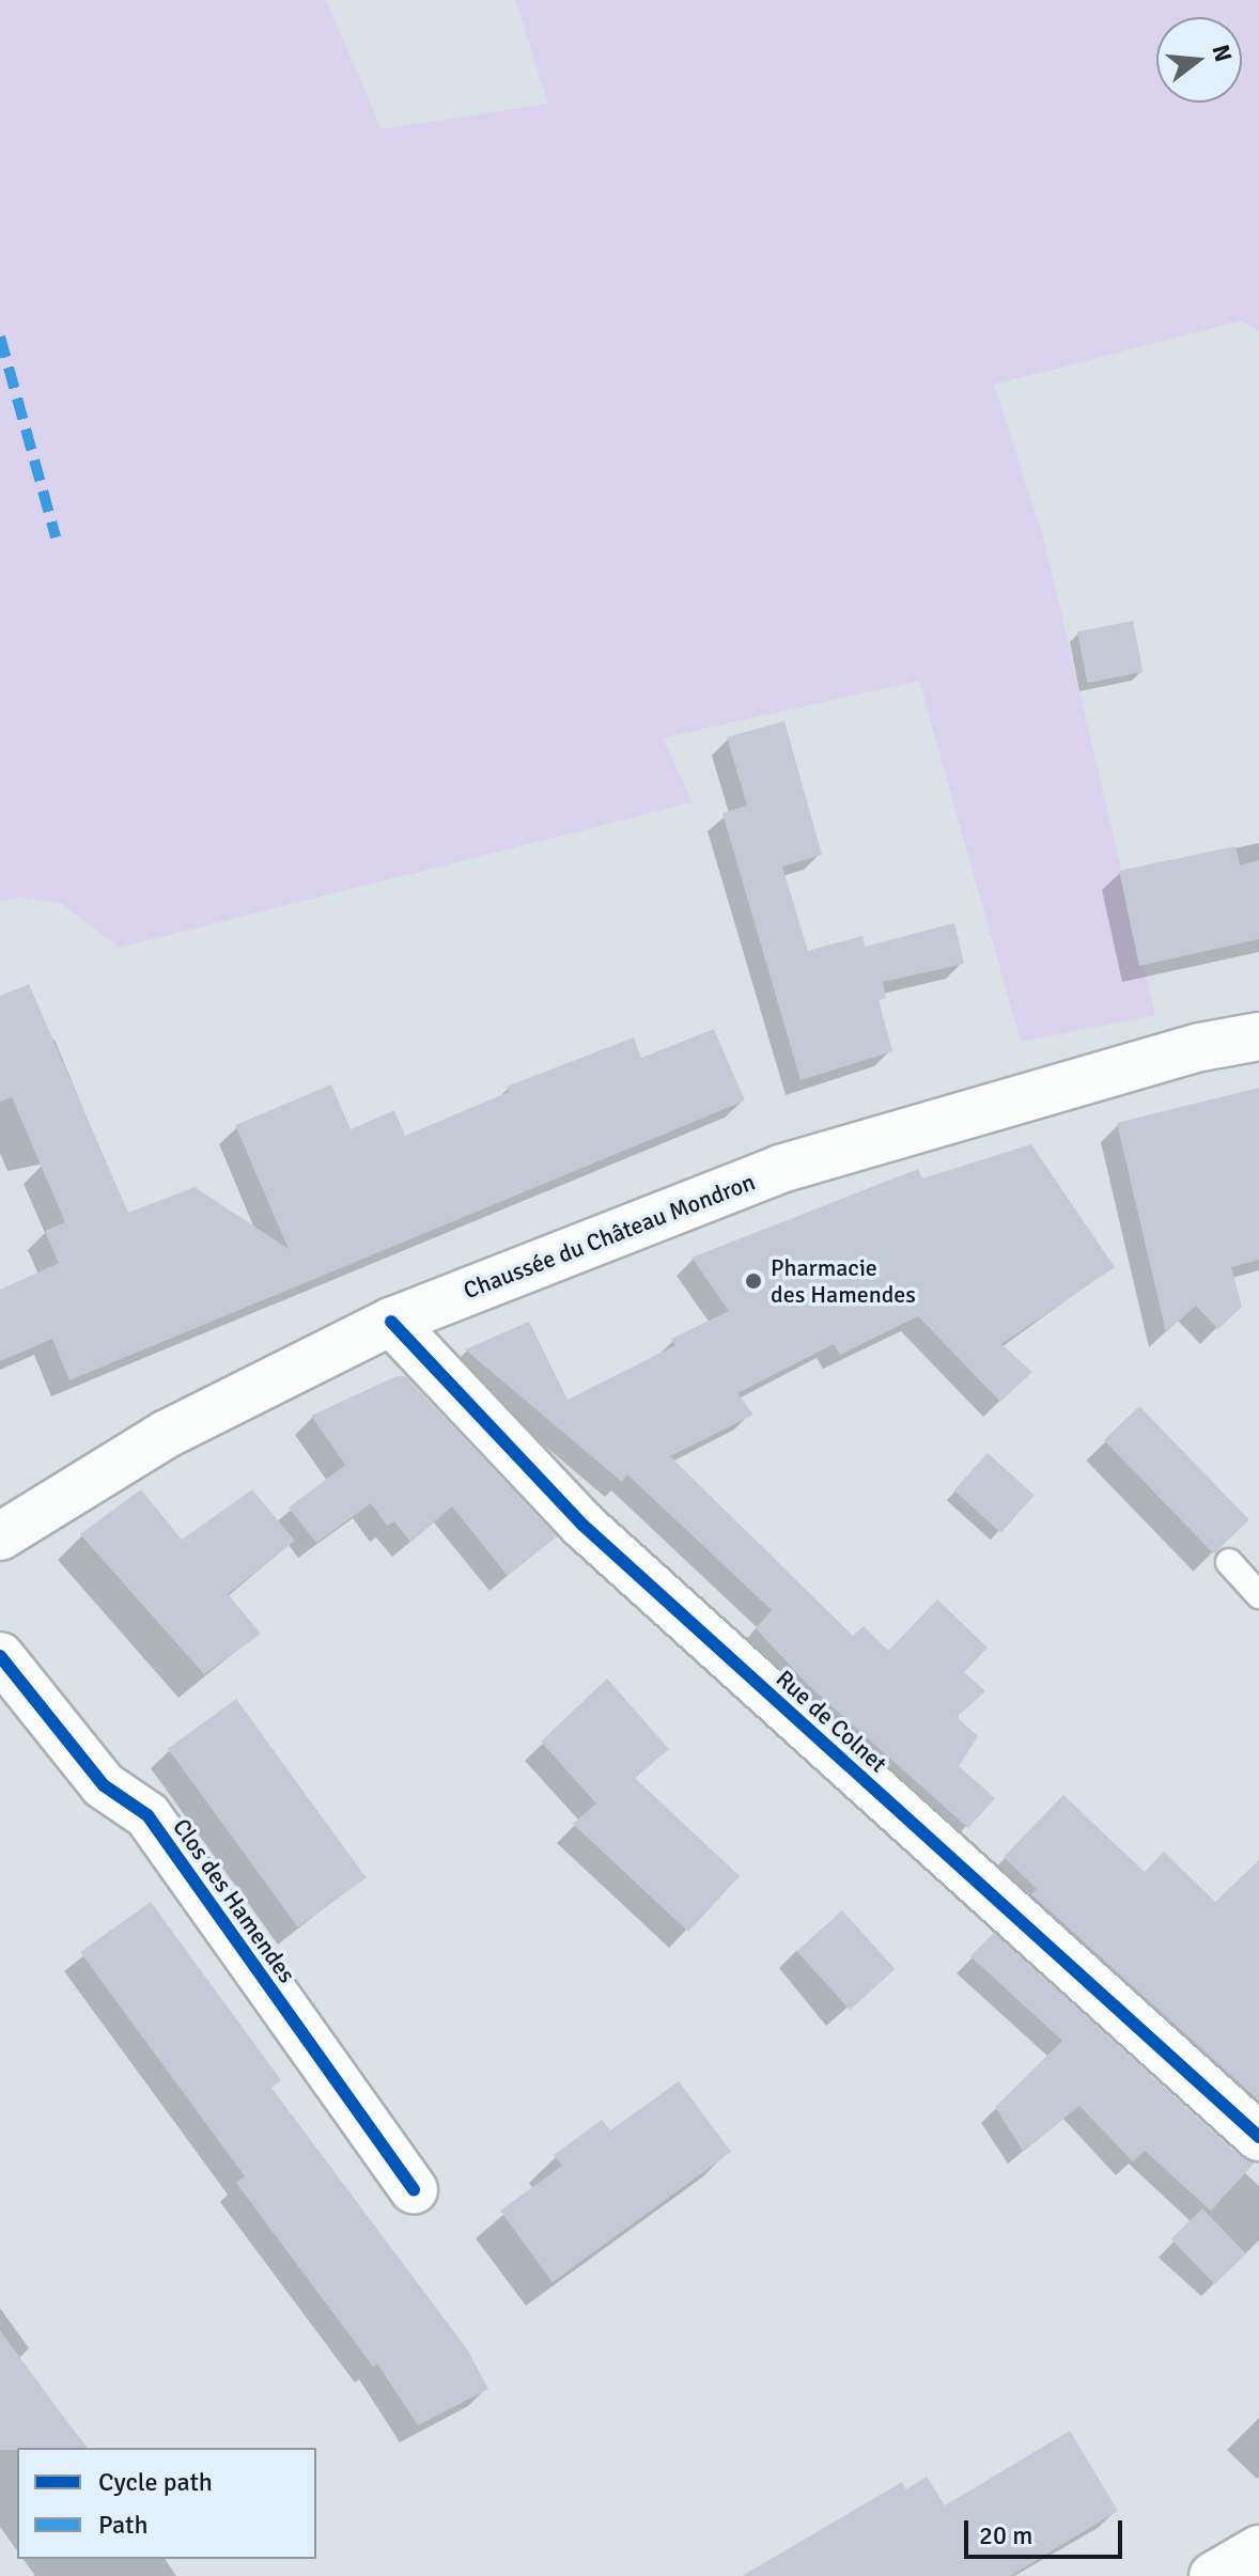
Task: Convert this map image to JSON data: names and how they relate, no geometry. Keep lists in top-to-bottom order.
{
  "streets": {
    "street": ["Chaussée du Château Mondron", "Rue de Colnet", "Clos des Hamendes"]
  },
  "crossings": [
    ["Chaussée du Château Mondron", "Rue de Colnet"]
  ],
  "places": ["Pharmacie des Hamendes"],
  "legend": ["Cycle path", "Path"],
  "scale_bar": "20 m",
  "north": "right"
}
